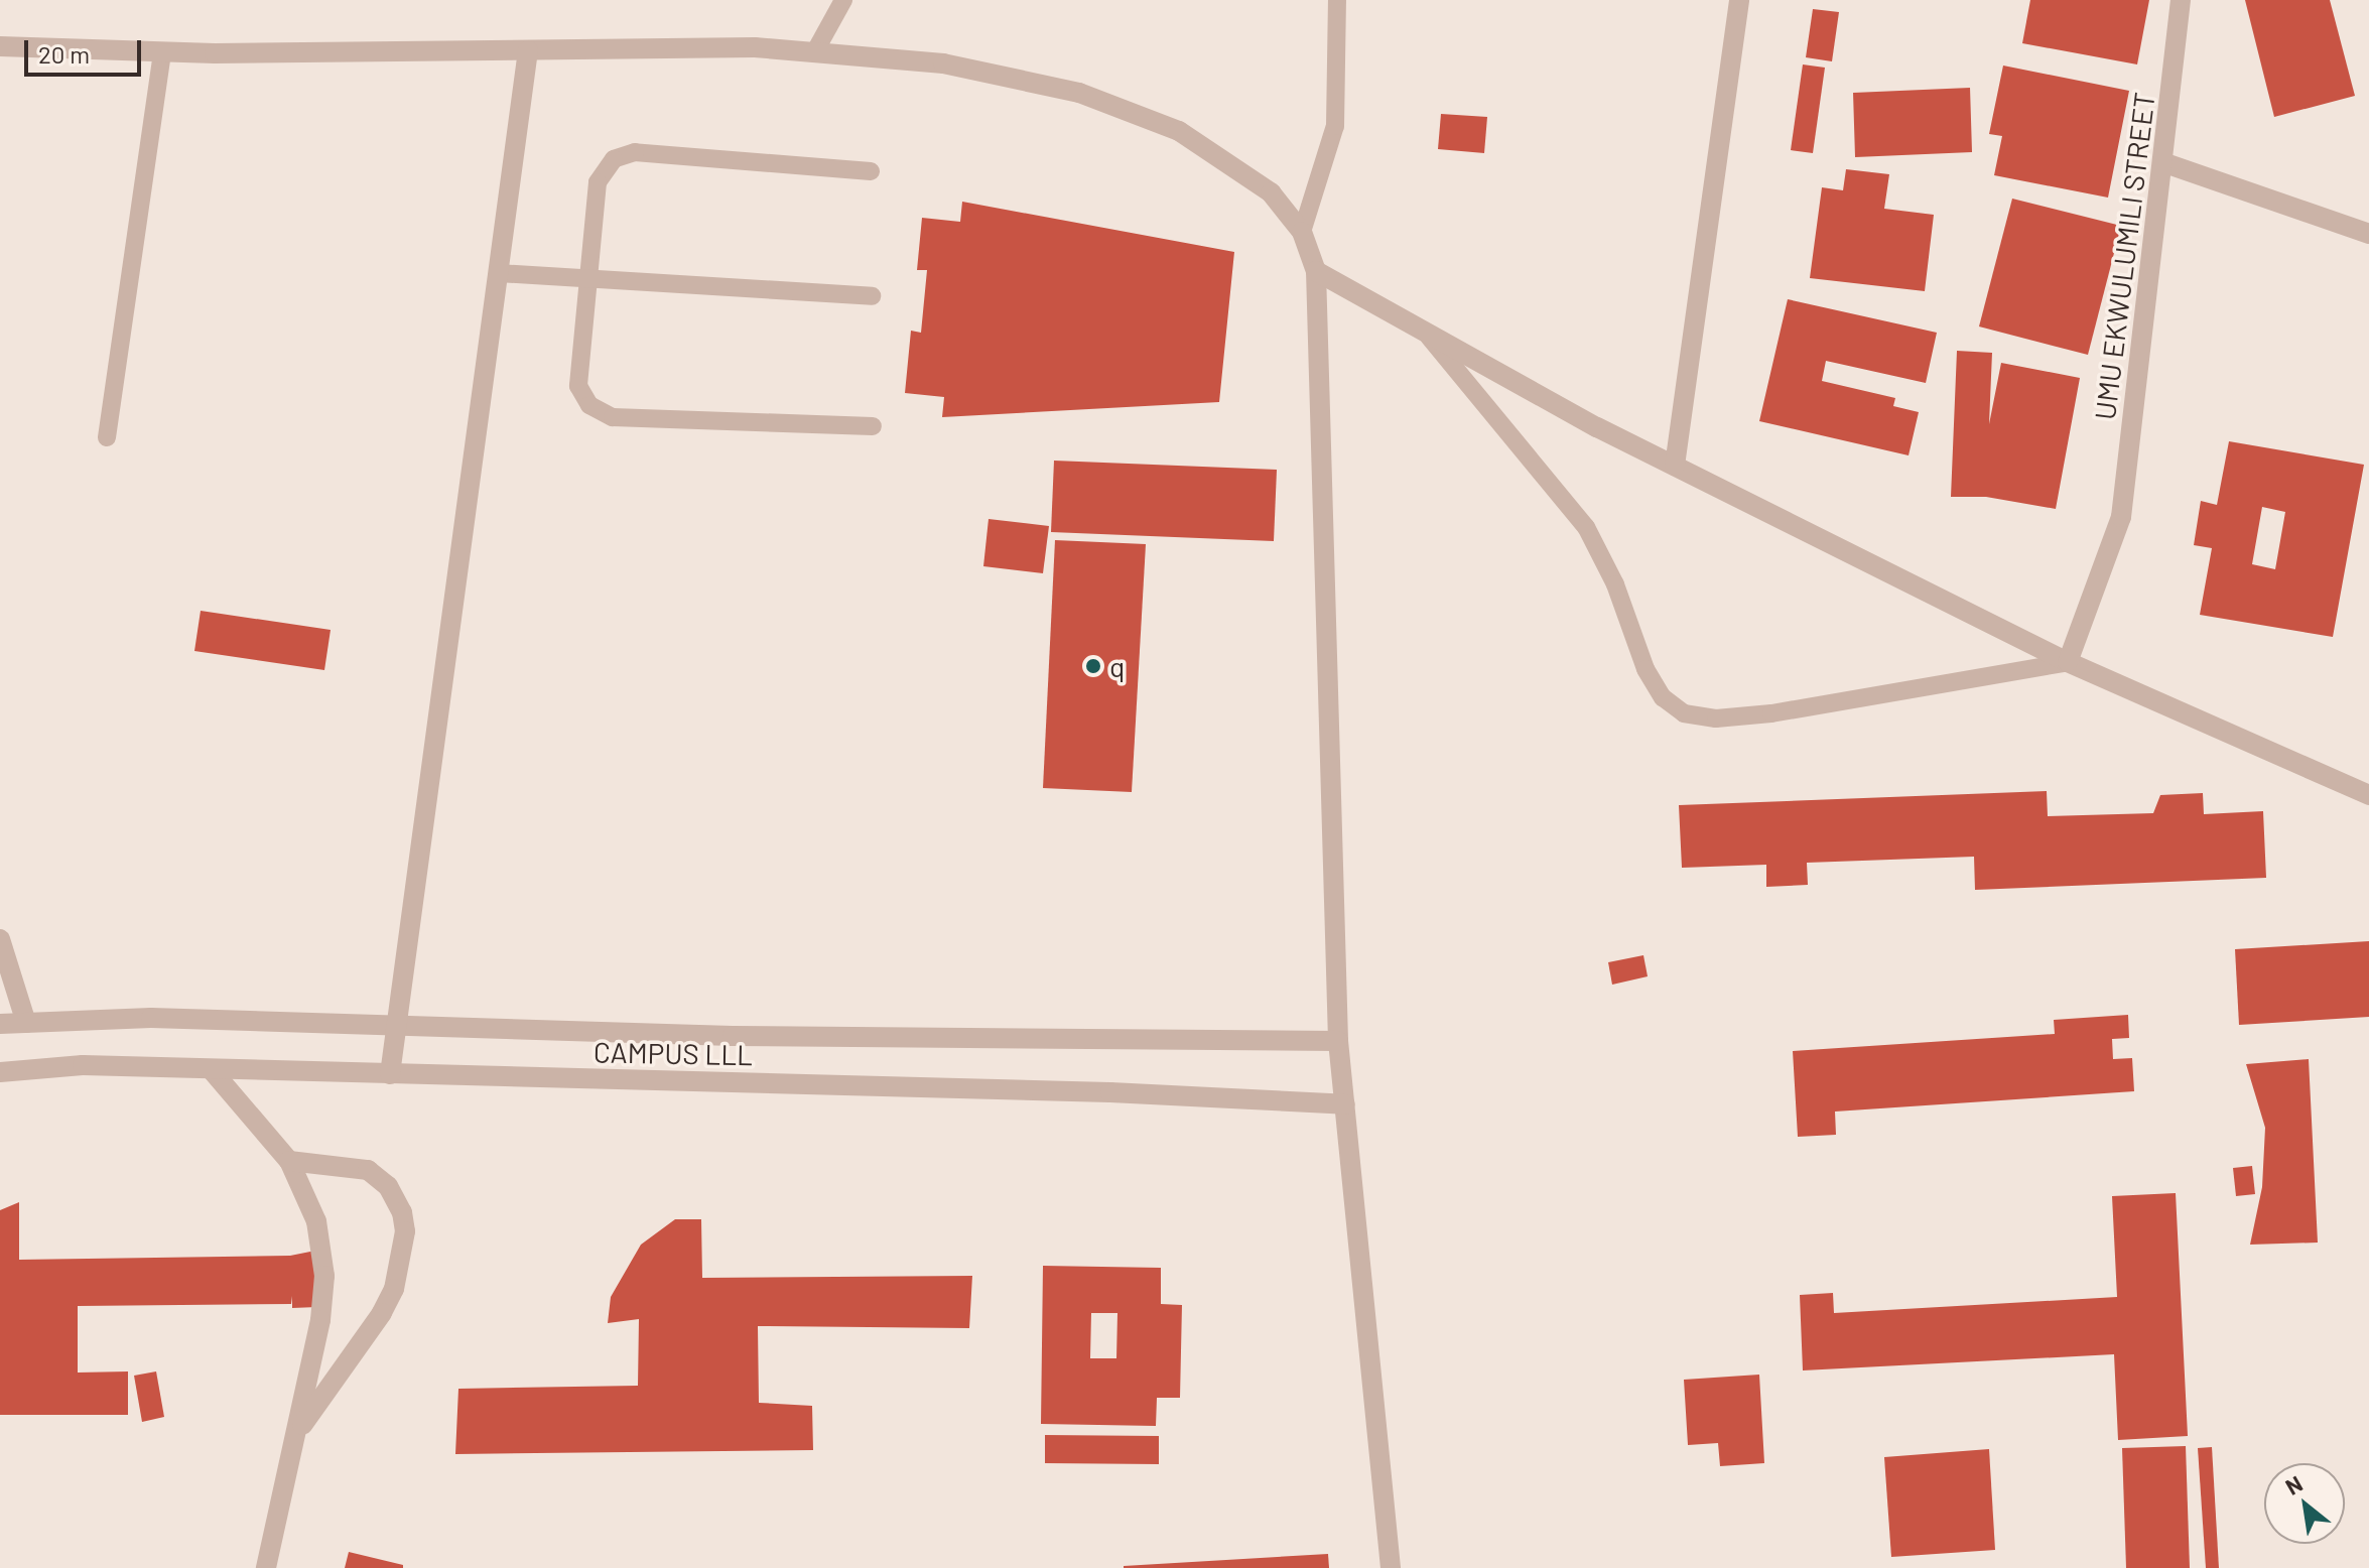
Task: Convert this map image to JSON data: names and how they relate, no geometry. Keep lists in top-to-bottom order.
{
  "streets": {
    "street": ["UMU EKWULUMILI STREET", "CAMPUS LLL"]
  },
  "places": ["q"],
  "scale_bar": "20 m",
  "north": "top left"
}
